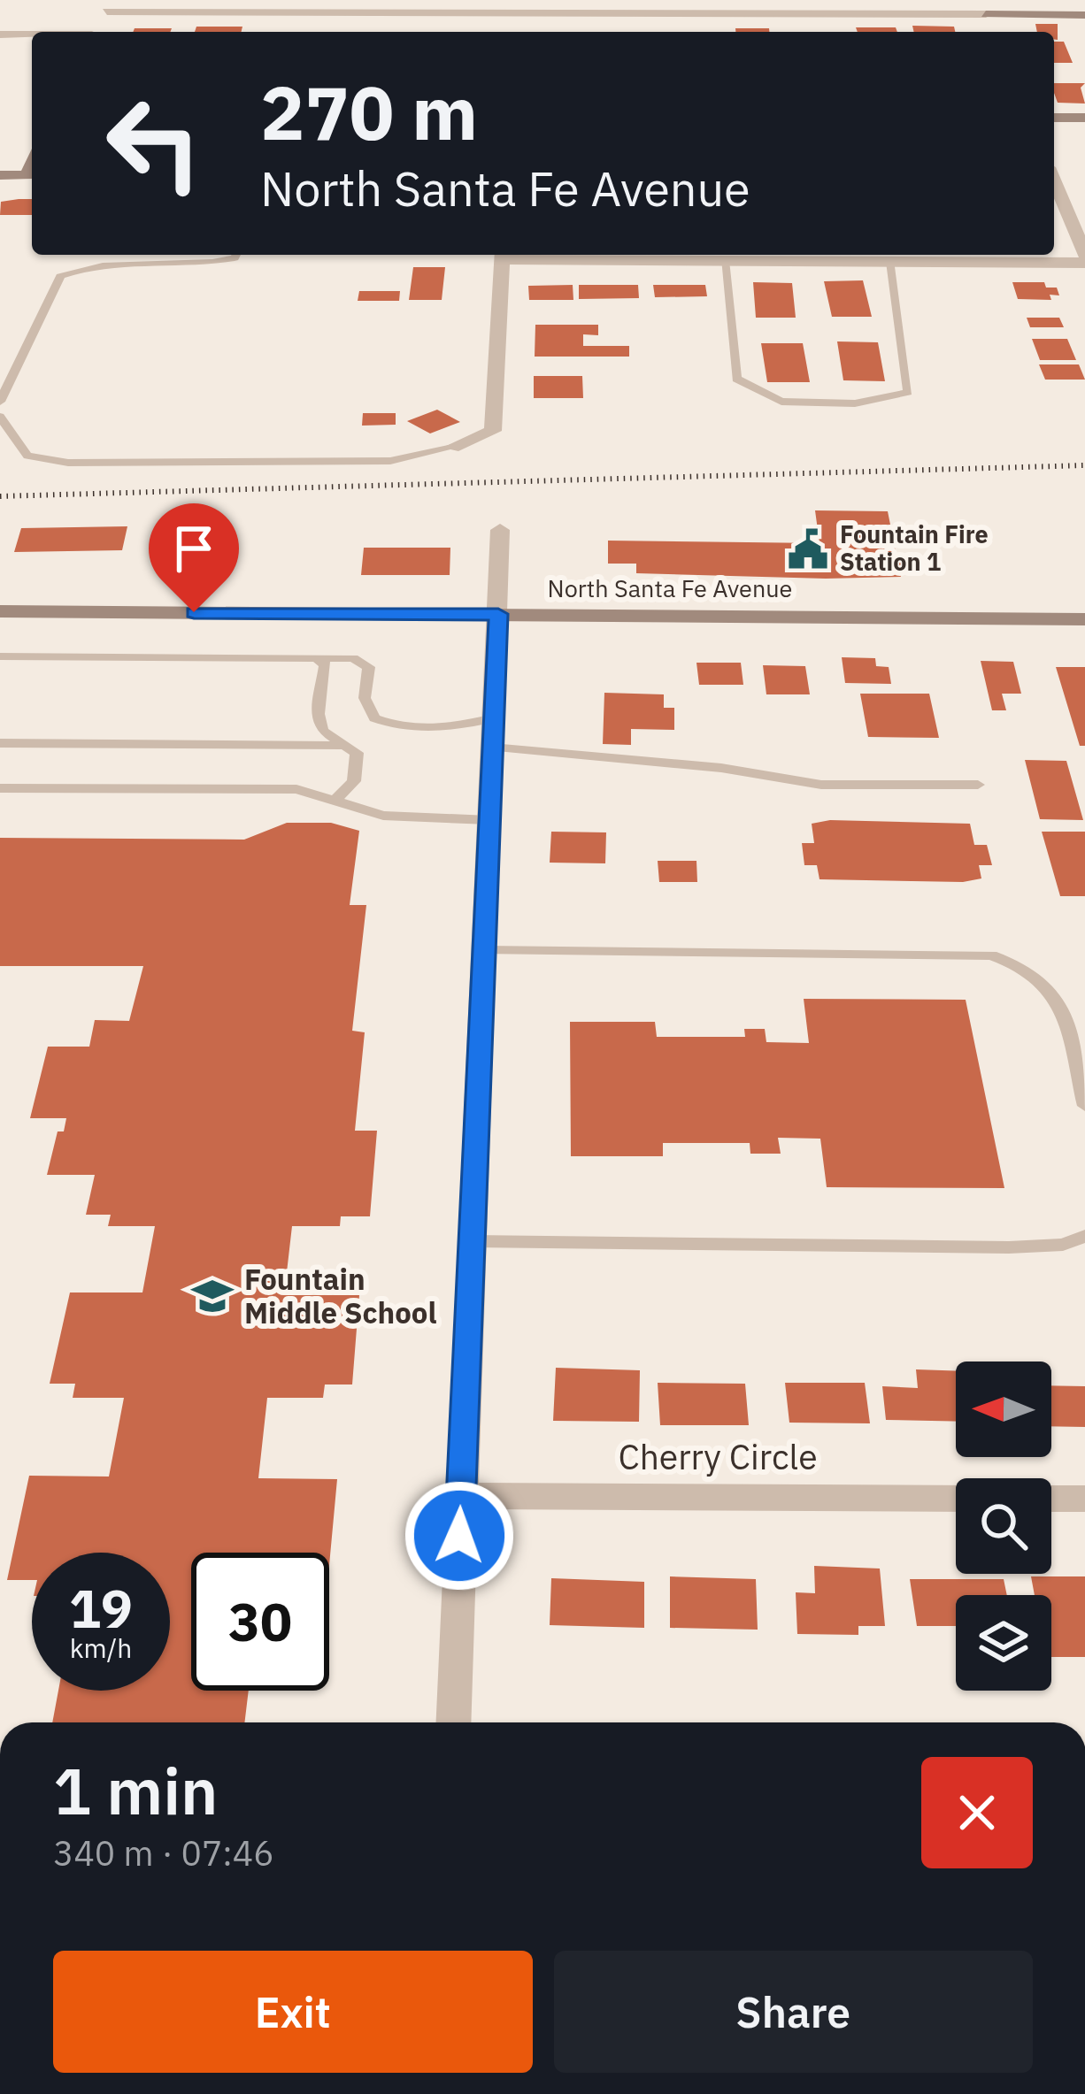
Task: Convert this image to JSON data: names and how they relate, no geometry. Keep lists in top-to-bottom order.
{
  "streets": {
    "main road": ["North Santa Fe Avenue"],
    "street": ["Cherry Circle"]
  },
  "places": {
    "public building": ["Fountain Fire Station 1"],
    "school or university": ["Fountain Middle School"]
  },
  "north": "left",
  "page": {
    "turn": ["270 m", "North Santa Fe Avenue"],
    "speed": "19 km/h",
    "limit": "30",
    "heading": ["1 min", "340 m · 07:46"],
    "buttons": ["Exit", "Share"]
  }
}
